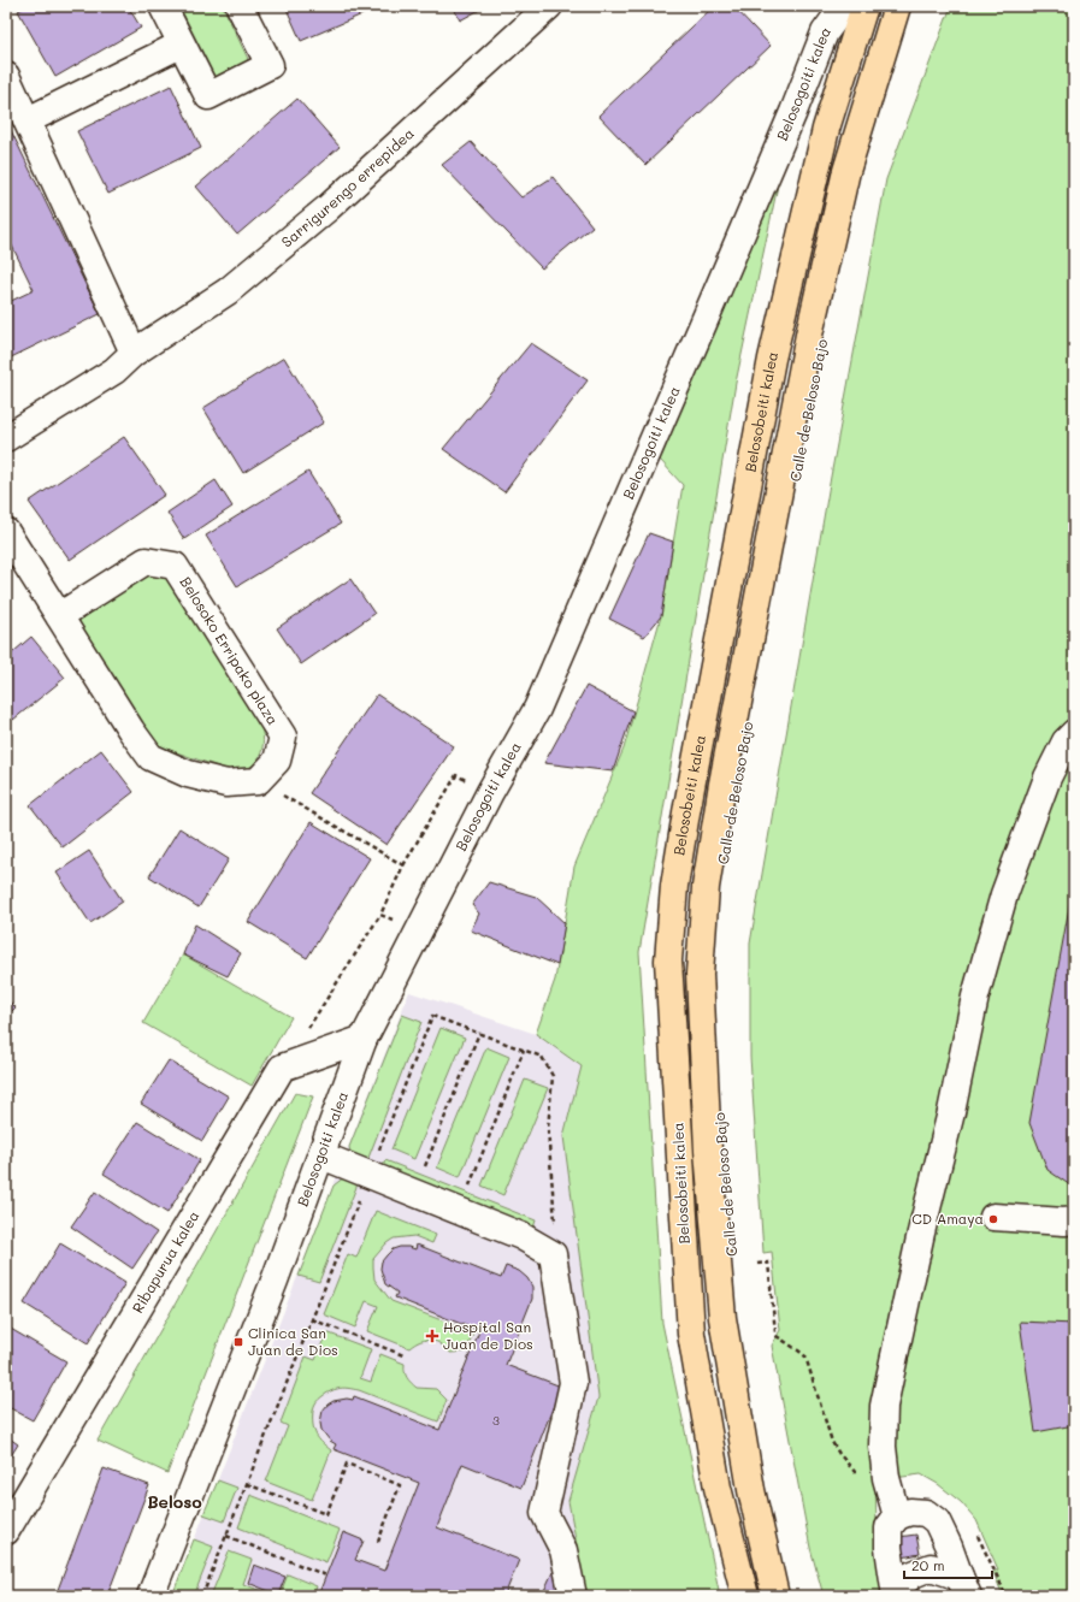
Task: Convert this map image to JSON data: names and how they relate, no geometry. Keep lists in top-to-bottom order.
{
  "streets": {
    "main road": ["Belosobeiti kalea"],
    "street": [
      "Belosogoiti kalea",
      "Sarrigurengo errepidea",
      "Belosoko Erripako plaza",
      "Ribapurua kalea"
    ]
  },
  "districts": ["Beloso"],
  "places": {
    "other": ["CD Amaya"],
    "health": ["Hospital San Juan de Dios"],
    "transit": ["Clinica San Juan de Dios"]
  },
  "house_numbers": ["3"],
  "scale_bar": "20 m"
}
